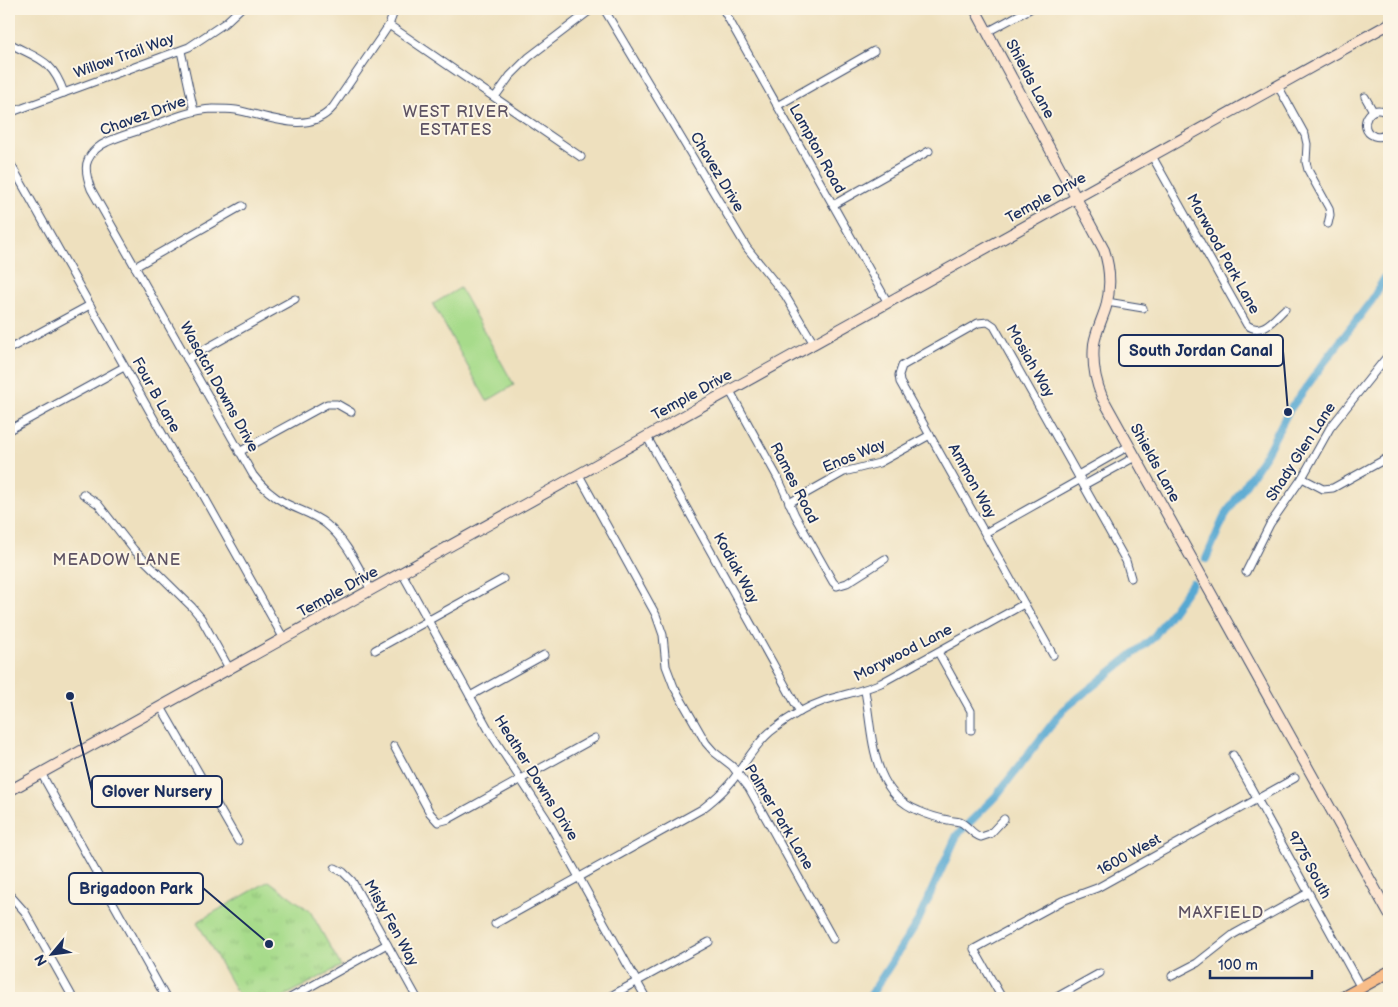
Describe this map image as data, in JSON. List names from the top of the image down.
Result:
{
  "streets": {
    "street": [
      "Willow Trail Way",
      "Shields Lane",
      "Chavez Drive",
      "Lampton Road",
      "Temple Drive",
      "Marwood Park Lane",
      "Mosiah Way",
      "Wasatch Downs Drive",
      "Four B Lane",
      "Shady Glen Lane",
      "Enos Way",
      "Ammon Way",
      "Rames Road",
      "Kodiak Way",
      "Morywood Lane",
      "Heather Downs Drive",
      "Palmer Park Lane",
      "1600 West",
      "9775 South",
      "Misty Fen Way"
    ]
  },
  "crossings": [
    ["Shields Lane", "Temple Drive"],
    ["Chavez Drive", "Temple Drive"],
    ["Chavez Drive", "Wasatch Downs Drive"],
    ["Lampton Road", "Temple Drive"],
    ["Temple Drive", "Marwood Park Lane"],
    ["Temple Drive", "Wasatch Downs Drive"],
    ["Temple Drive", "Four B Lane"],
    ["Temple Drive", "Rames Road"],
    ["Temple Drive", "Kodiak Way"],
    ["Temple Drive", "Heather Downs Drive"],
    ["Temple Drive", "Palmer Park Lane"],
    ["Mosiah Way", "Ammon Way"],
    ["Enos Way", "Ammon Way"],
    ["Enos Way", "Rames Road"],
    ["Ammon Way", "Morywood Lane"],
    ["Kodiak Way", "Morywood Lane"],
    ["Morywood Lane", "Heather Downs Drive"],
    ["Morywood Lane", "Palmer Park Lane"],
    ["1600 West", "9775 South"]
  ],
  "districts": ["WEST RIVER ESTATES", "MEADOW LANE", "MAXFIELD"],
  "places": ["South Jordan Canal", "Glover Nursery", "Brigadoon Park"],
  "scale_bar": "100 m",
  "north": "bottom left"
}
